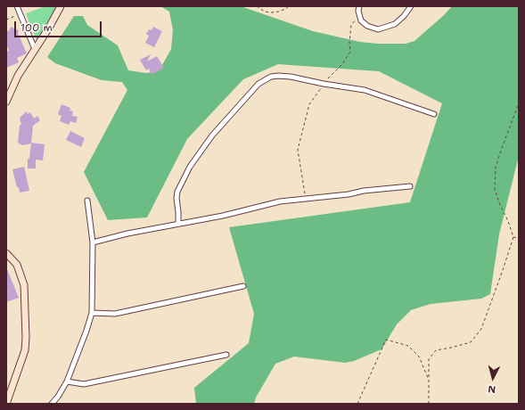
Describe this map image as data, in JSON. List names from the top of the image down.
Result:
{
  "scale_bar": "100 m",
  "north": "bottom"
}
